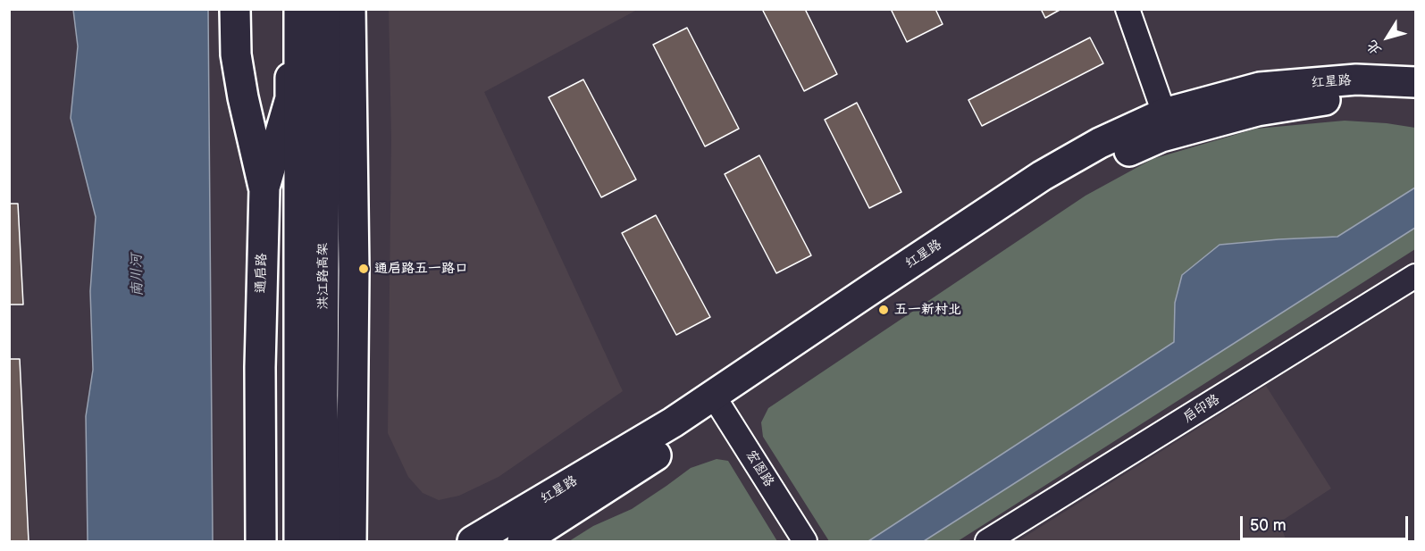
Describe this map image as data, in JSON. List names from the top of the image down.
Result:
{
  "streets": {
    "main road": ["红星路", "通启路", "洪江路高架"],
    "street": ["启印路", "宏图路"]
  },
  "crossings": [
    ["红星路", "宏图路"],
    ["通启路", "洪江路高架"]
  ],
  "water": ["南川河"],
  "places": ["通启路五一路口", "五一新村北"],
  "scale_bar": "50 m",
  "north": "bottom left"
}
